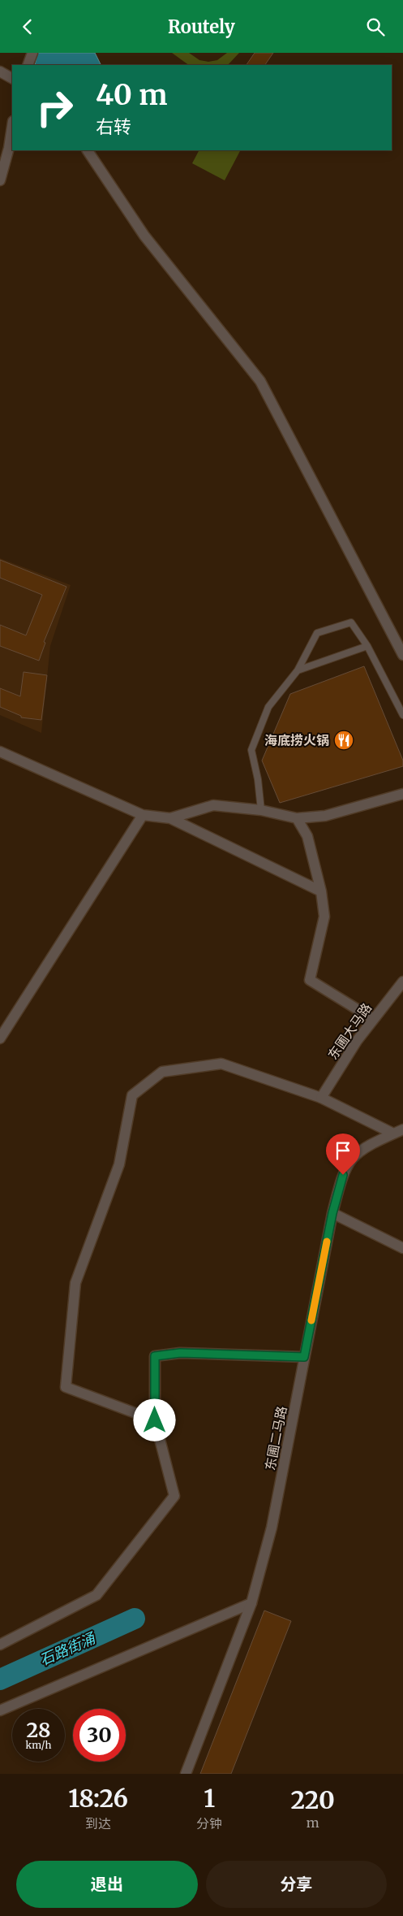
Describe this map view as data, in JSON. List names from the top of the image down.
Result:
{
  "streets": {
    "street": ["东圃大马路", "东圃二马路"]
  },
  "water": ["石路街涌"],
  "places": {
    "restaurant": ["海底捞火锅"]
  },
  "page": {
    "header": "Routely",
    "turn": ["40 m", "右转"],
    "speed": "28 km/h",
    "limit": "30",
    "eta": [
      "18:26",
      "到达",
      "1",
      "分钟",
      "220",
      "m"
    ],
    "buttons": ["退出", "分享"]
  }
}
